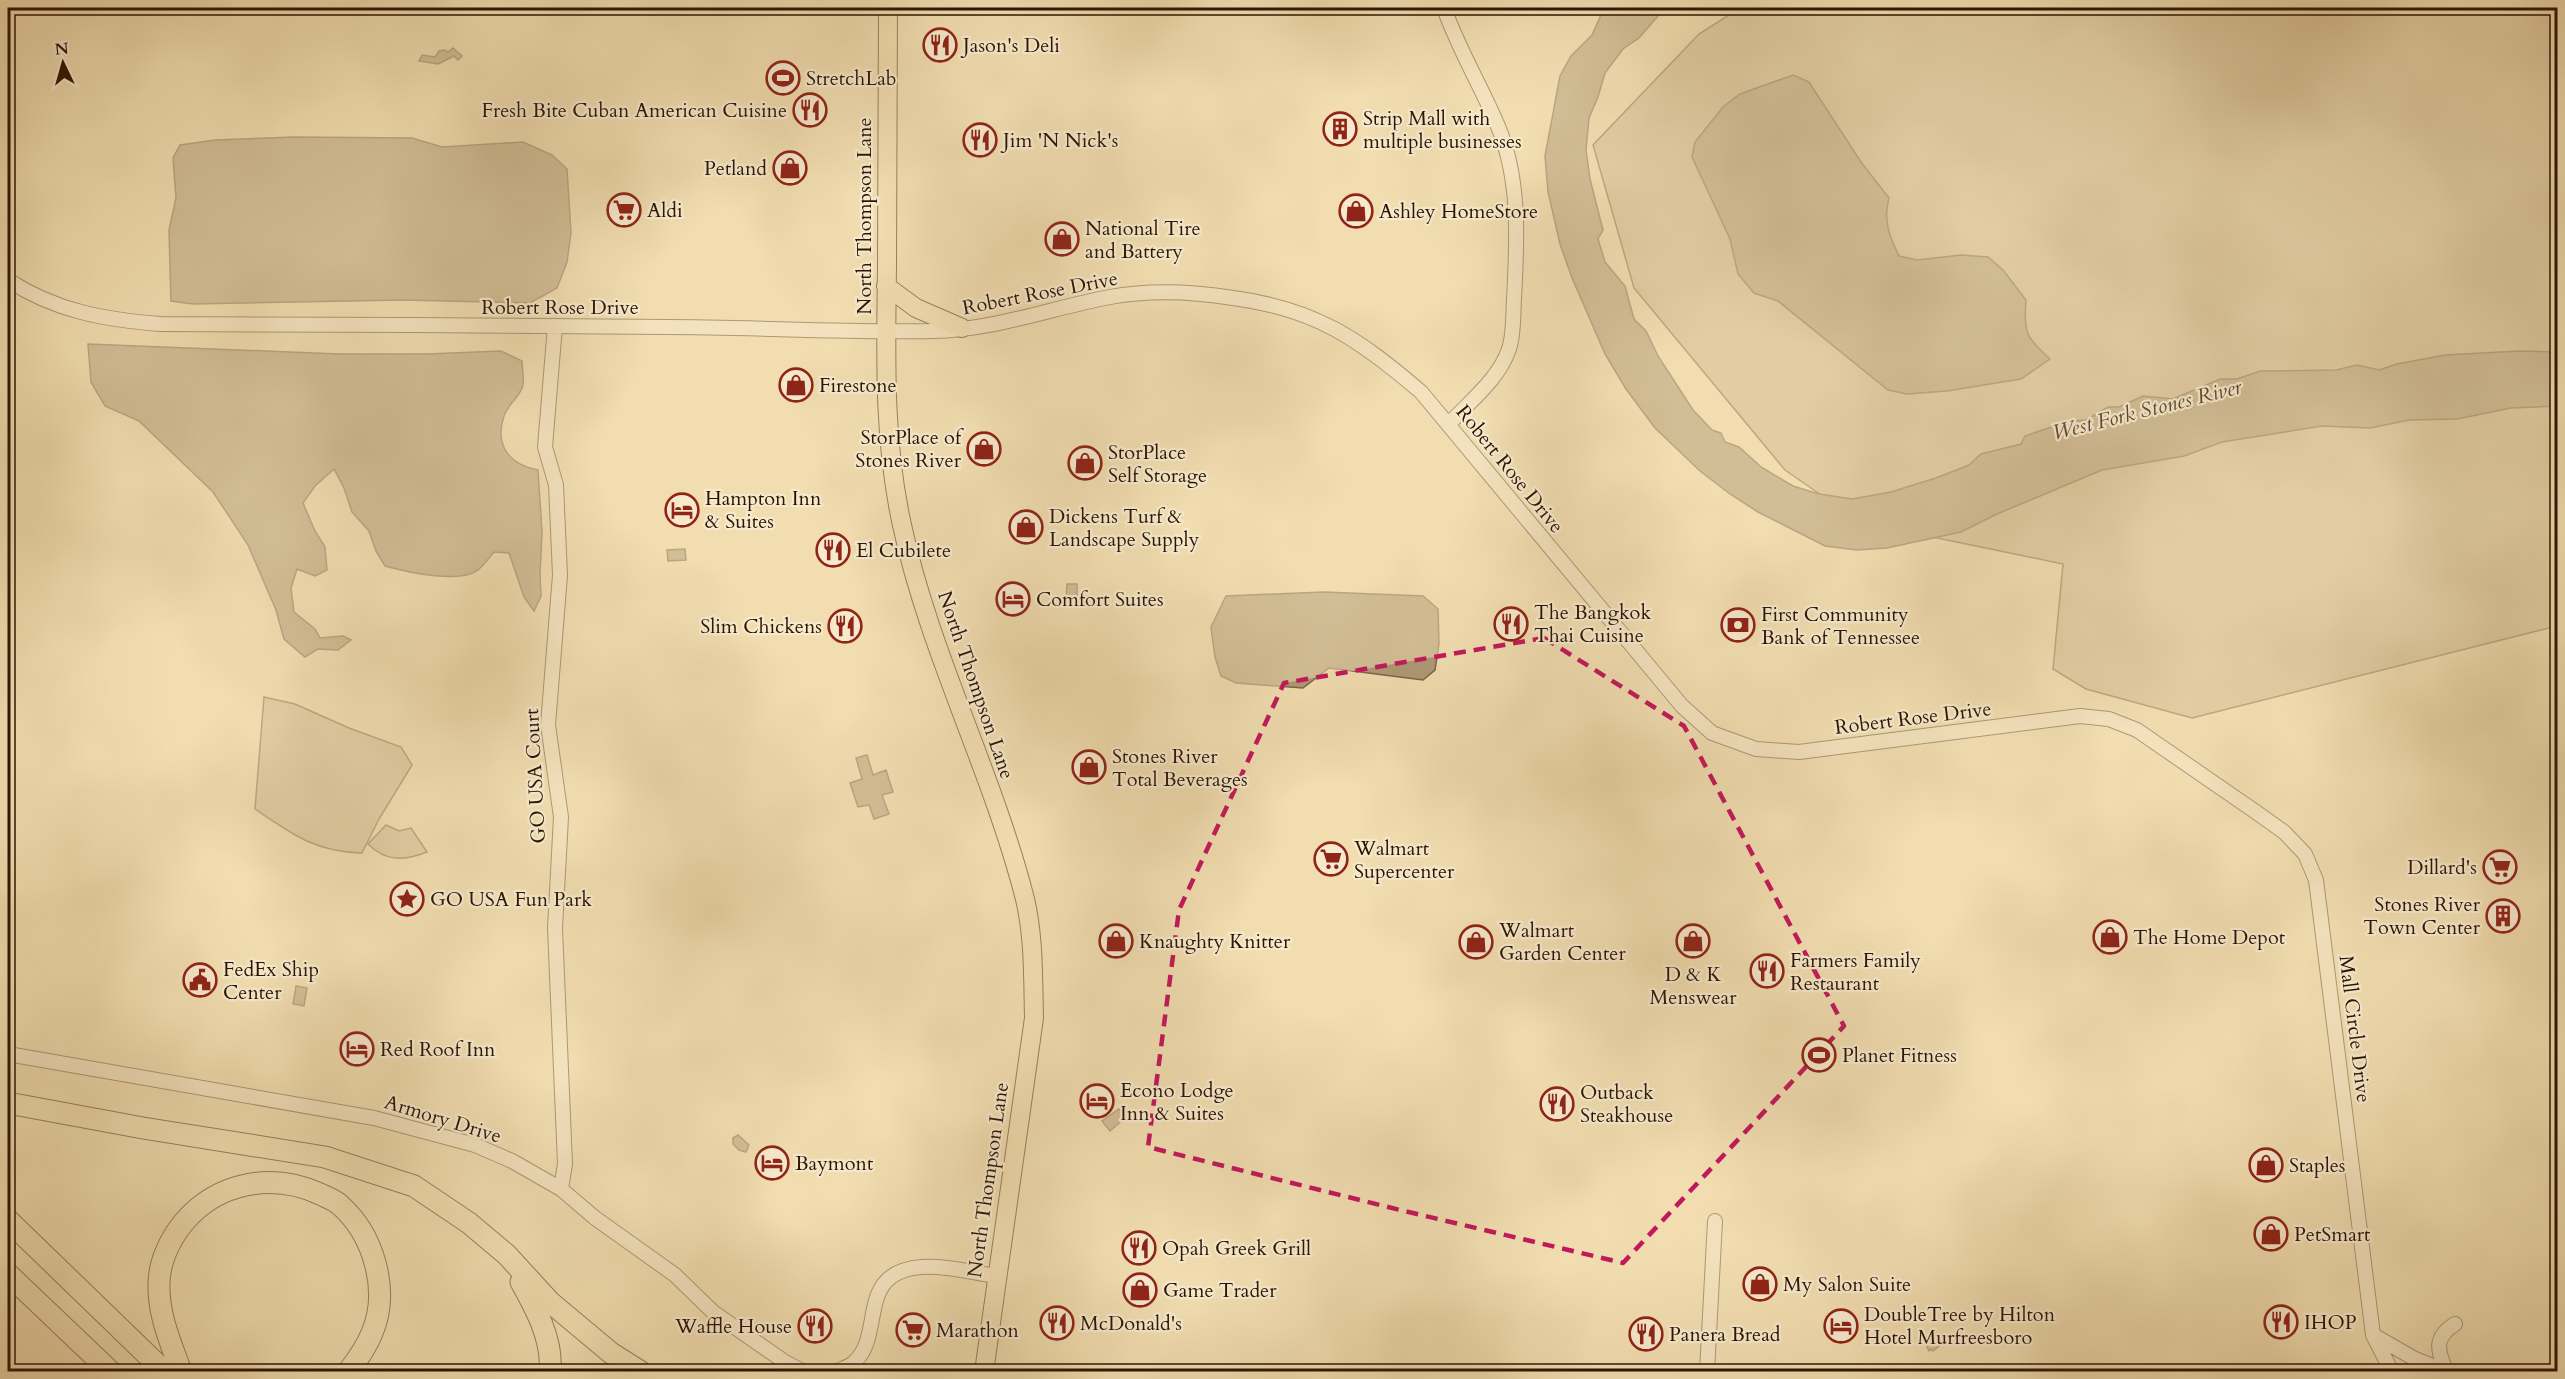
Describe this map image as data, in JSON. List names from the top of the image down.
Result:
{
  "streets": {
    "main road": ["North Thompson Lane"],
    "street": [
      "Robert Rose Drive",
      "GO USA Court",
      "Mall Circle Drive",
      "Armory Drive"
    ]
  },
  "crossings": [
    ["North Thompson Lane", "Robert Rose Drive"],
    ["Robert Rose Drive", "GO USA Court"],
    ["Robert Rose Drive", "Mall Circle Drive"],
    ["GO USA Court", "Armory Drive"]
  ],
  "water": ["West Fork Stones River"],
  "places": {
    "restaurant": [
      "Jason's Deli",
      "Fresh Bite Cuban American Cuisine",
      "Jim 'N Nick's",
      "El Cubilete",
      "The Bangkok Thai Cuisine",
      "Slim Chickens",
      "Farmers Family Restaurant",
      "Outback Steakhouse",
      "Opah Greek Grill",
      "IHOP",
      "McDonald's",
      "Waffle House",
      "Panera Bread"
    ],
    "sports": ["StretchLab", "Planet Fitness"],
    "building": ["Strip Mall with multiple businesses", "Stones River Town Center"],
    "shop": [
      "Petland",
      "Ashley HomeStore",
      "National Tire and Battery",
      "Firestone",
      "StorPlace of Stones River",
      "StorPlace Self Storage",
      "Dickens Turf & Landscape Supply",
      "Stones River Total Beverages",
      "The Home Depot",
      "Knaughty Knitter",
      "D & K Menswear",
      "Walmart Garden Center",
      "Staples",
      "PetSmart",
      "My Salon Suite",
      "Game Trader"
    ],
    "supermarket": [
      "Aldi",
      "Walmart Supercenter",
      "Dillard's",
      "Marathon"
    ],
    "hotel": [
      "Hampton Inn & Suites",
      "Comfort Suites",
      "Red Roof Inn",
      "Econo Lodge Inn & Suites",
      "Baymont",
      "DoubleTree by Hilton Hotel Murfreesboro"
    ],
    "bank": ["First Community Bank of Tennessee"],
    "place": ["GO USA Fun Park"],
    "public building": ["FedEx Ship Center"]
  },
  "north": "top"
}
